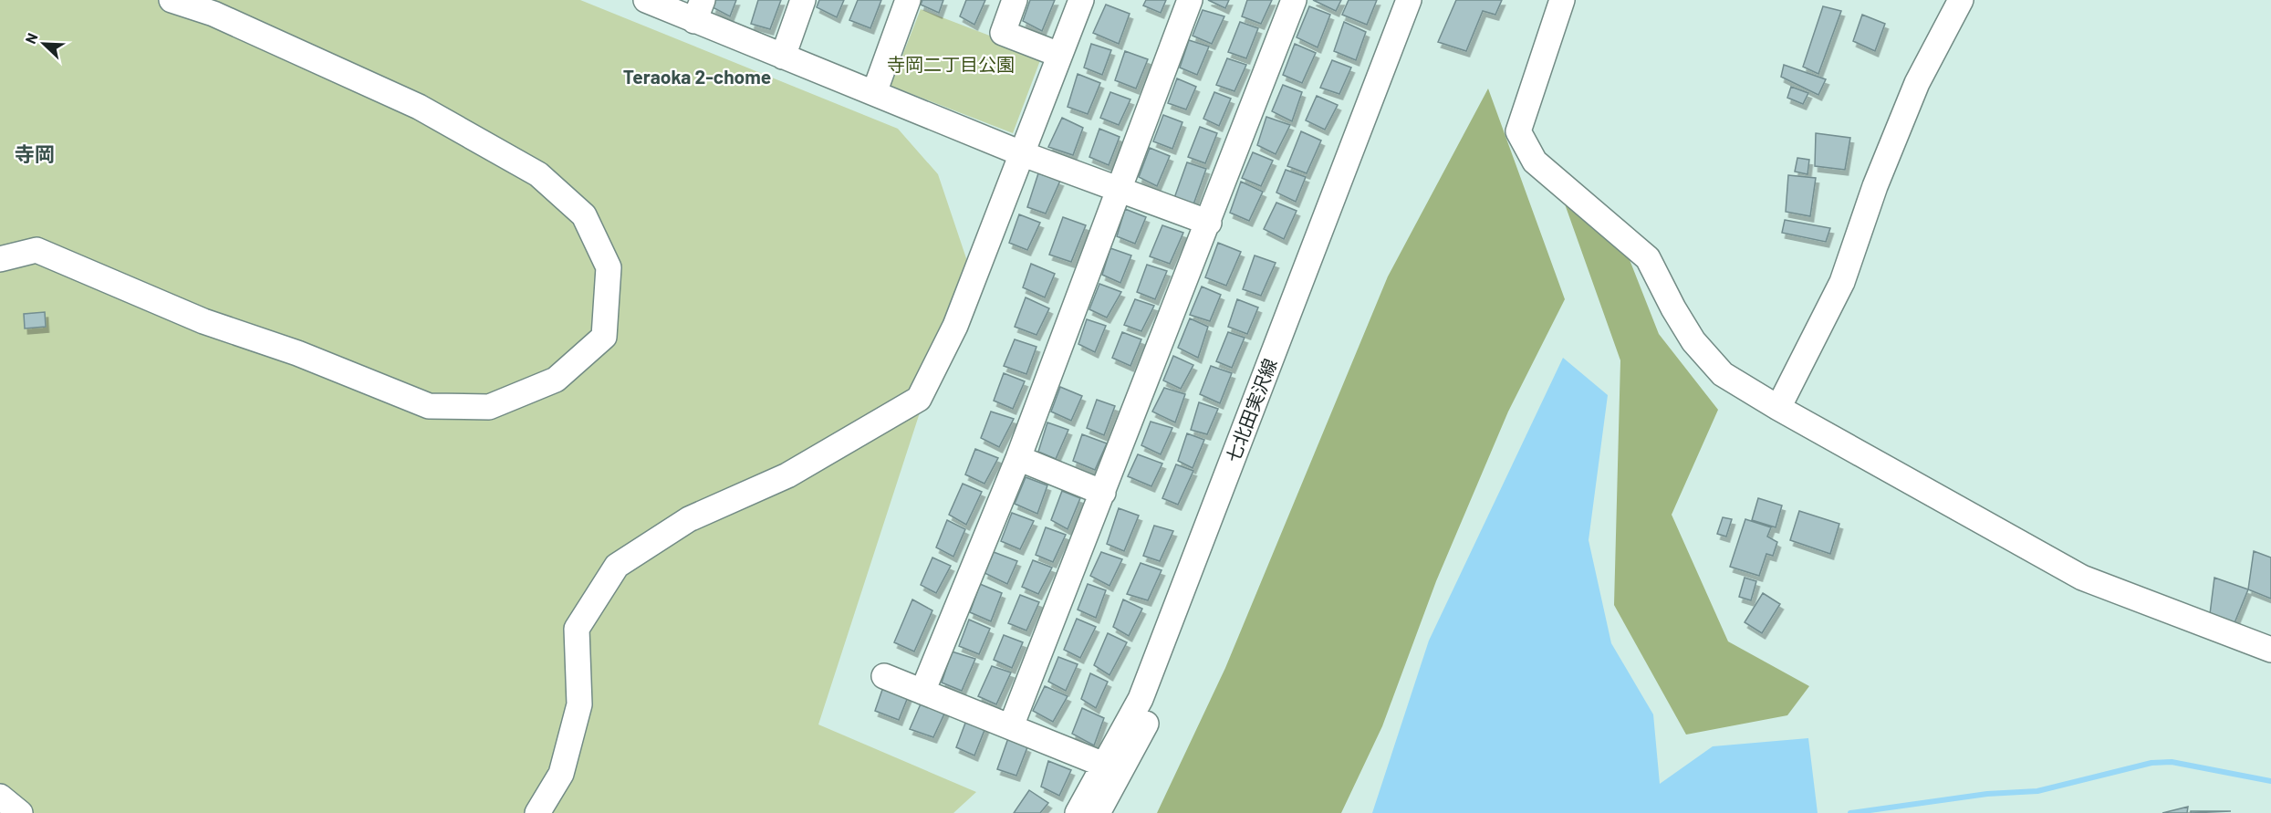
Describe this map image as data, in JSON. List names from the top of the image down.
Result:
{
  "streets": {
    "street": ["七北田実沢線"]
  },
  "districts": ["Teraoka 2-chome", "寺岡"],
  "parks": ["寺岡二丁目公園"],
  "north": "top left"
}
